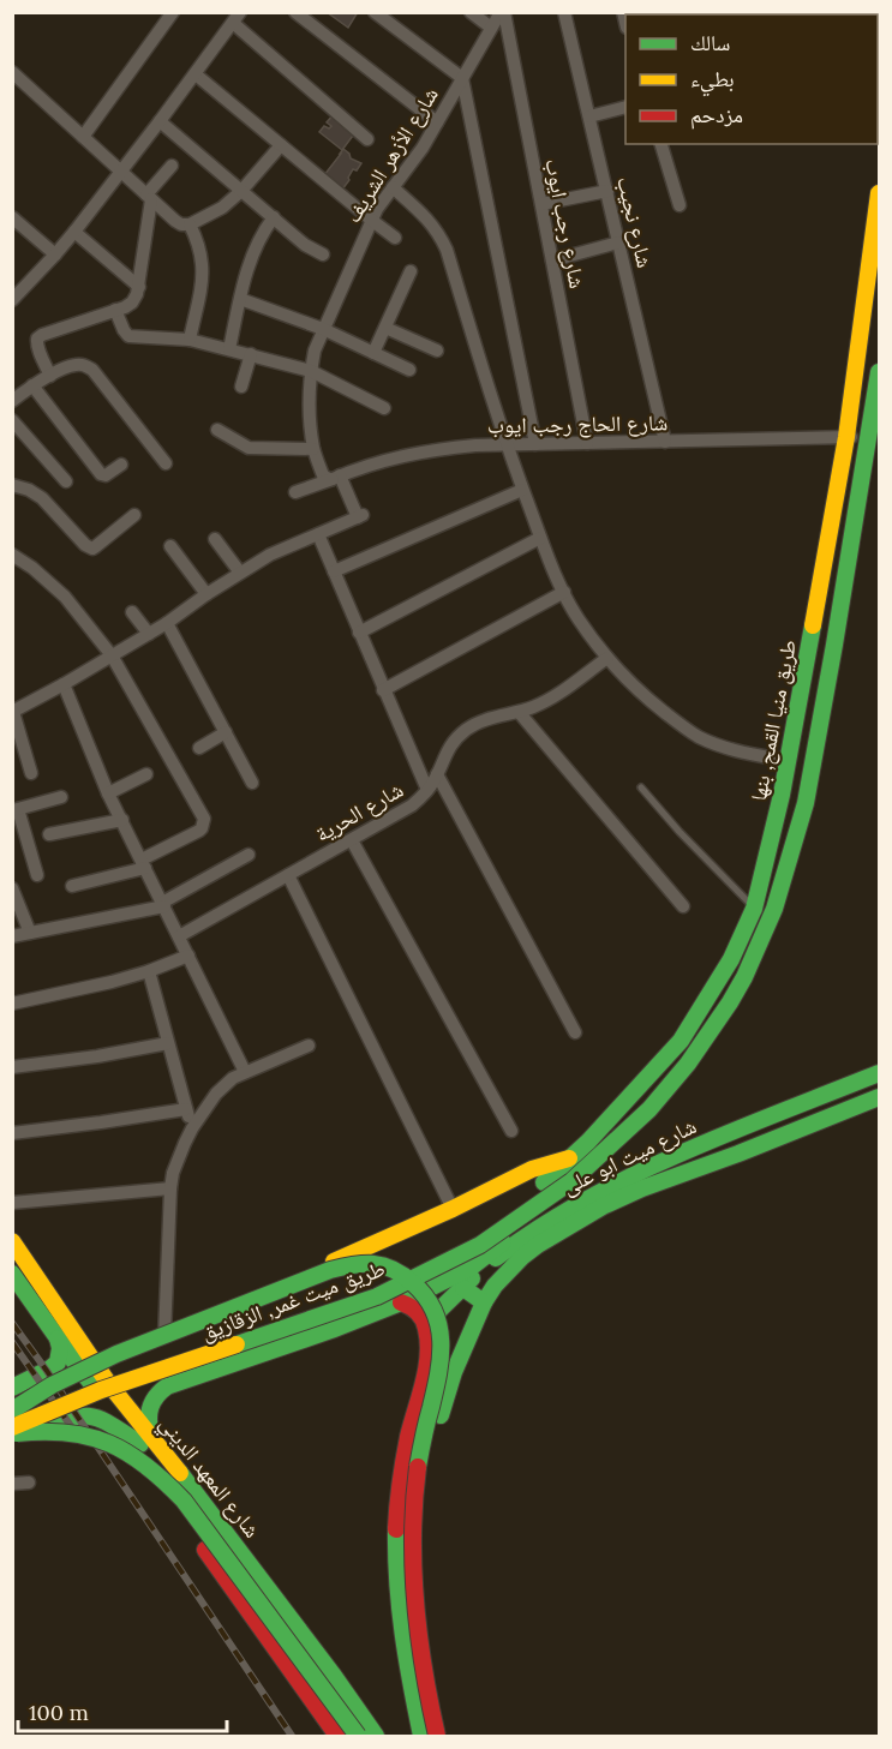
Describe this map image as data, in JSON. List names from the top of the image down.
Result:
{
  "streets": {
    "main road": [
      "طريق منيا القمح, بنها",
      "شارع ميت ابو على",
      "طريق ميت غمر, الزقازيق",
      "شارع المعهد الديني"
    ],
    "street": [
      "شارع الأزهر الشريف",
      "شارع نجيب",
      "شارع رجب ايوب",
      "شارع الحاج رجب ايوب",
      "شارع الحرية"
    ]
  },
  "crossings": [
    ["شارع الأزهر الشريف", "شارع رجب ايوب"],
    ["شارع نجيب", "شارع الحاج رجب ايوب"],
    ["شارع رجب ايوب", "شارع الحاج رجب ايوب"],
    ["شارع الحاج رجب ايوب", "طريق منيا القمح, بنها"],
    ["طريق منيا القمح, بنها", "طريق ميت غمر, الزقازيق"]
  ],
  "legend": ["سالك", "بطيء", "مزدحم"],
  "scale_bar": "100 m"
}
